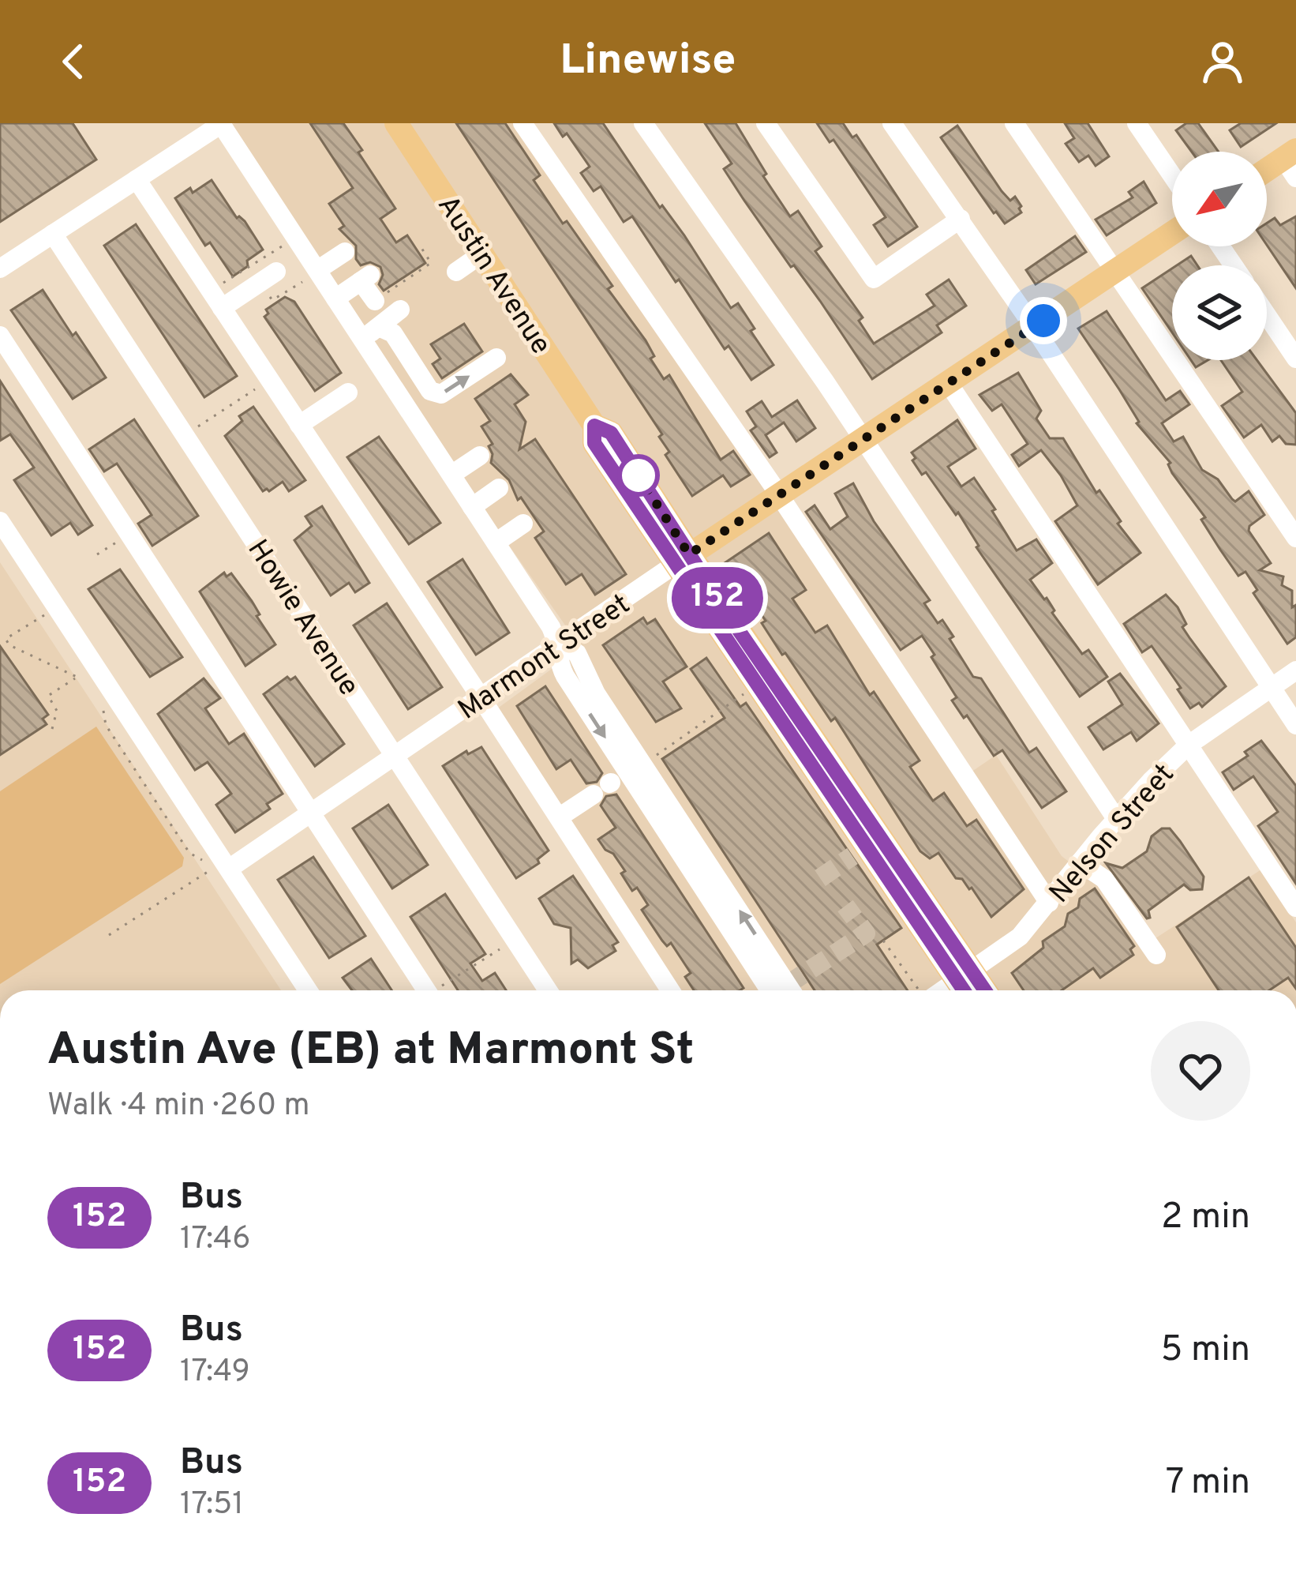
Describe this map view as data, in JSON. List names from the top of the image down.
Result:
{
  "streets": {
    "main road": ["Austin Avenue", "Marmont Street"],
    "street": ["Howie Avenue", "Nelson Street"]
  },
  "crossings": [
    ["Austin Avenue", "Marmont Street"],
    ["Austin Avenue", "Nelson Street"],
    ["Howie Avenue", "Marmont Street"]
  ],
  "lines": ["bus line 152"],
  "north": "bottom left",
  "page": {
    "header": "Linewise",
    "on_map": "152",
    "heading": ["Austin Ave (EB) at Marmont St", "Walk · 4 min · 260 m"],
    "list": [
      {
        "mark": "152",
        "name": "Bus",
        "note": "17:46",
        "value": "2 min"
      },
      {
        "mark": "152",
        "name": "Bus",
        "note": "17:49",
        "value": "5 min"
      },
      {
        "mark": "152",
        "name": "Bus",
        "note": "17:51",
        "value": "7 min"
      }
    ]
  }
}
